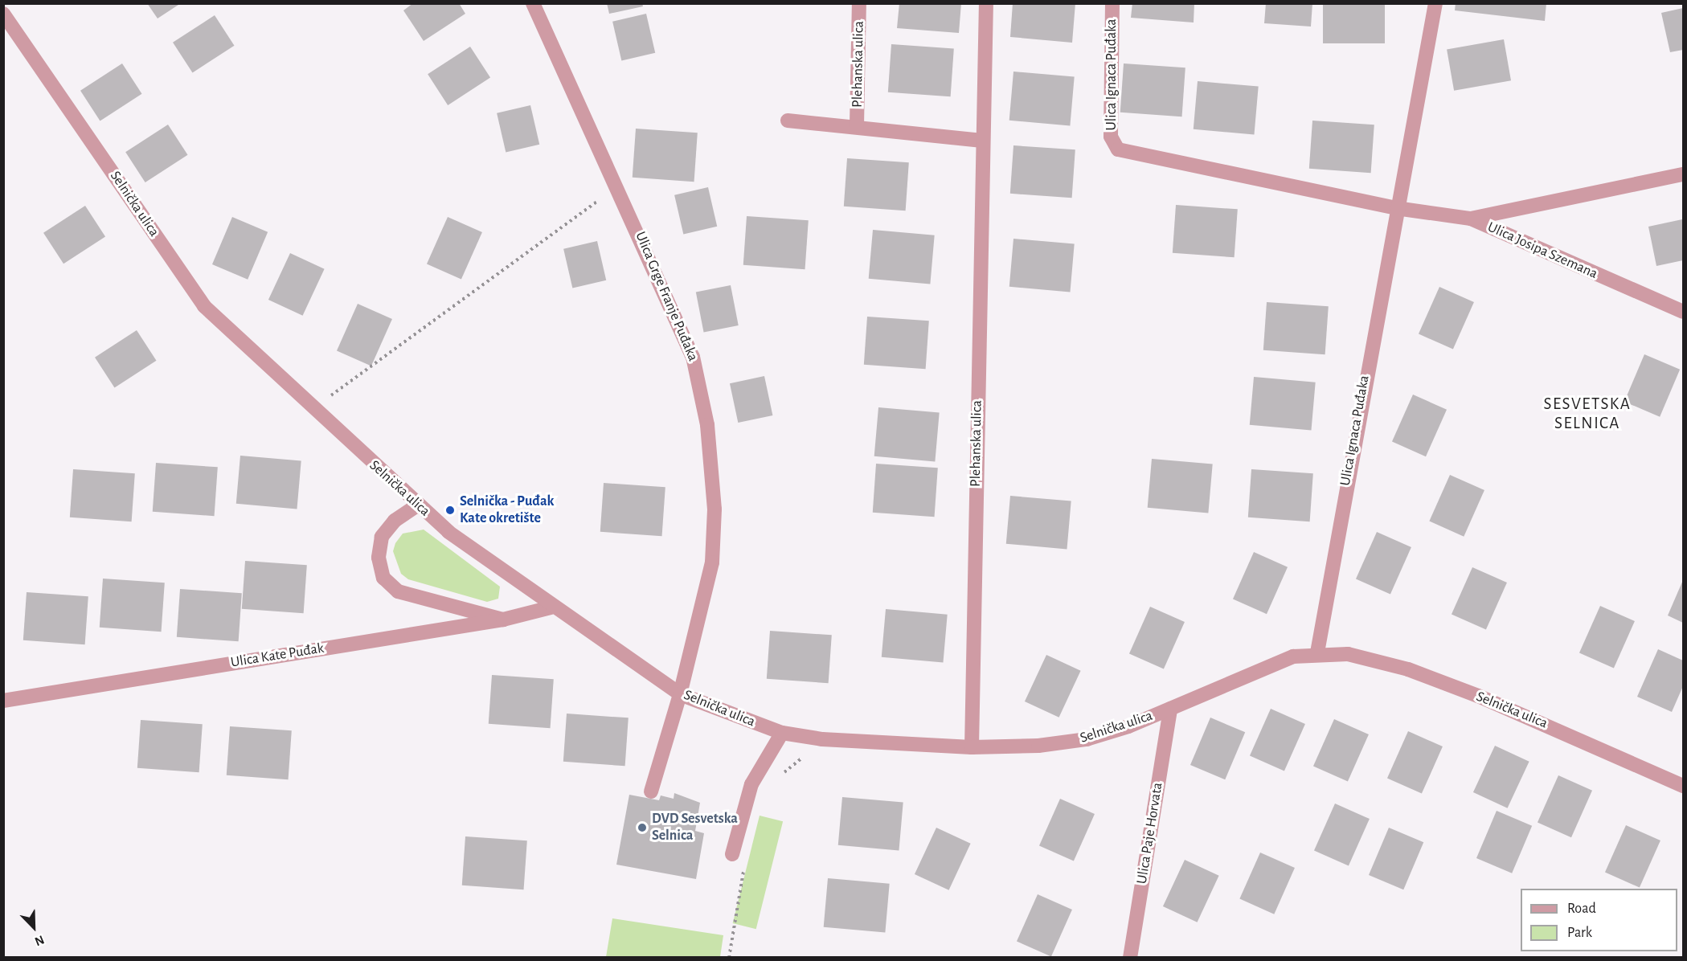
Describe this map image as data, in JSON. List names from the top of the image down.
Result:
{
  "streets": {
    "street": [
      "Plehanska ulica",
      "Ulica Ignaca Puđaka",
      "Selnička ulica",
      "Ulica Josipa Szemana",
      "Ulica Grge Franje Puđaka",
      "Ulica Kate Puđak",
      "Ulica Paje Horvata"
    ]
  },
  "crossings": [
    ["Plehanska ulica", "Selnička ulica"],
    ["Ulica Ignaca Puđaka", "Selnička ulica"],
    ["Ulica Ignaca Puđaka", "Ulica Josipa Szemana"],
    ["Selnička ulica", "Ulica Grge Franje Puđaka"],
    ["Selnička ulica", "Ulica Kate Puđak"],
    ["Selnička ulica", "Ulica Paje Horvata"]
  ],
  "districts": ["SESVETSKA SELNICA"],
  "places": ["Selnička - Puđak Kate okretište", "DVD Sesvetska Selnica"],
  "legend": ["Road", "Park"],
  "north": "bottom right"
}
